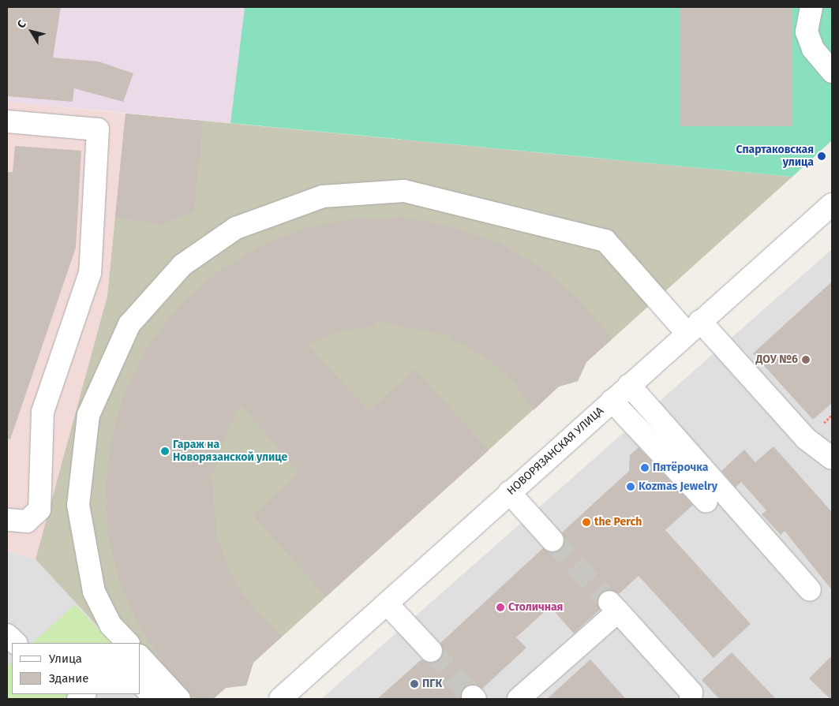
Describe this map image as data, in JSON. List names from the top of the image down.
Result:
{
  "streets": {
    "street": ["НОВОРЯЗАНСКАЯ УЛИЦА"]
  },
  "places": [
    "Спартаковская улица",
    "ДОУ №6",
    "Гараж на Новорязанской улице",
    "Пятёрочка",
    "Kozmas Jewelry",
    "the Perch",
    "Столичная",
    "ПГК"
  ],
  "legend": ["Улица", "Здание"],
  "north": "top left"
}
